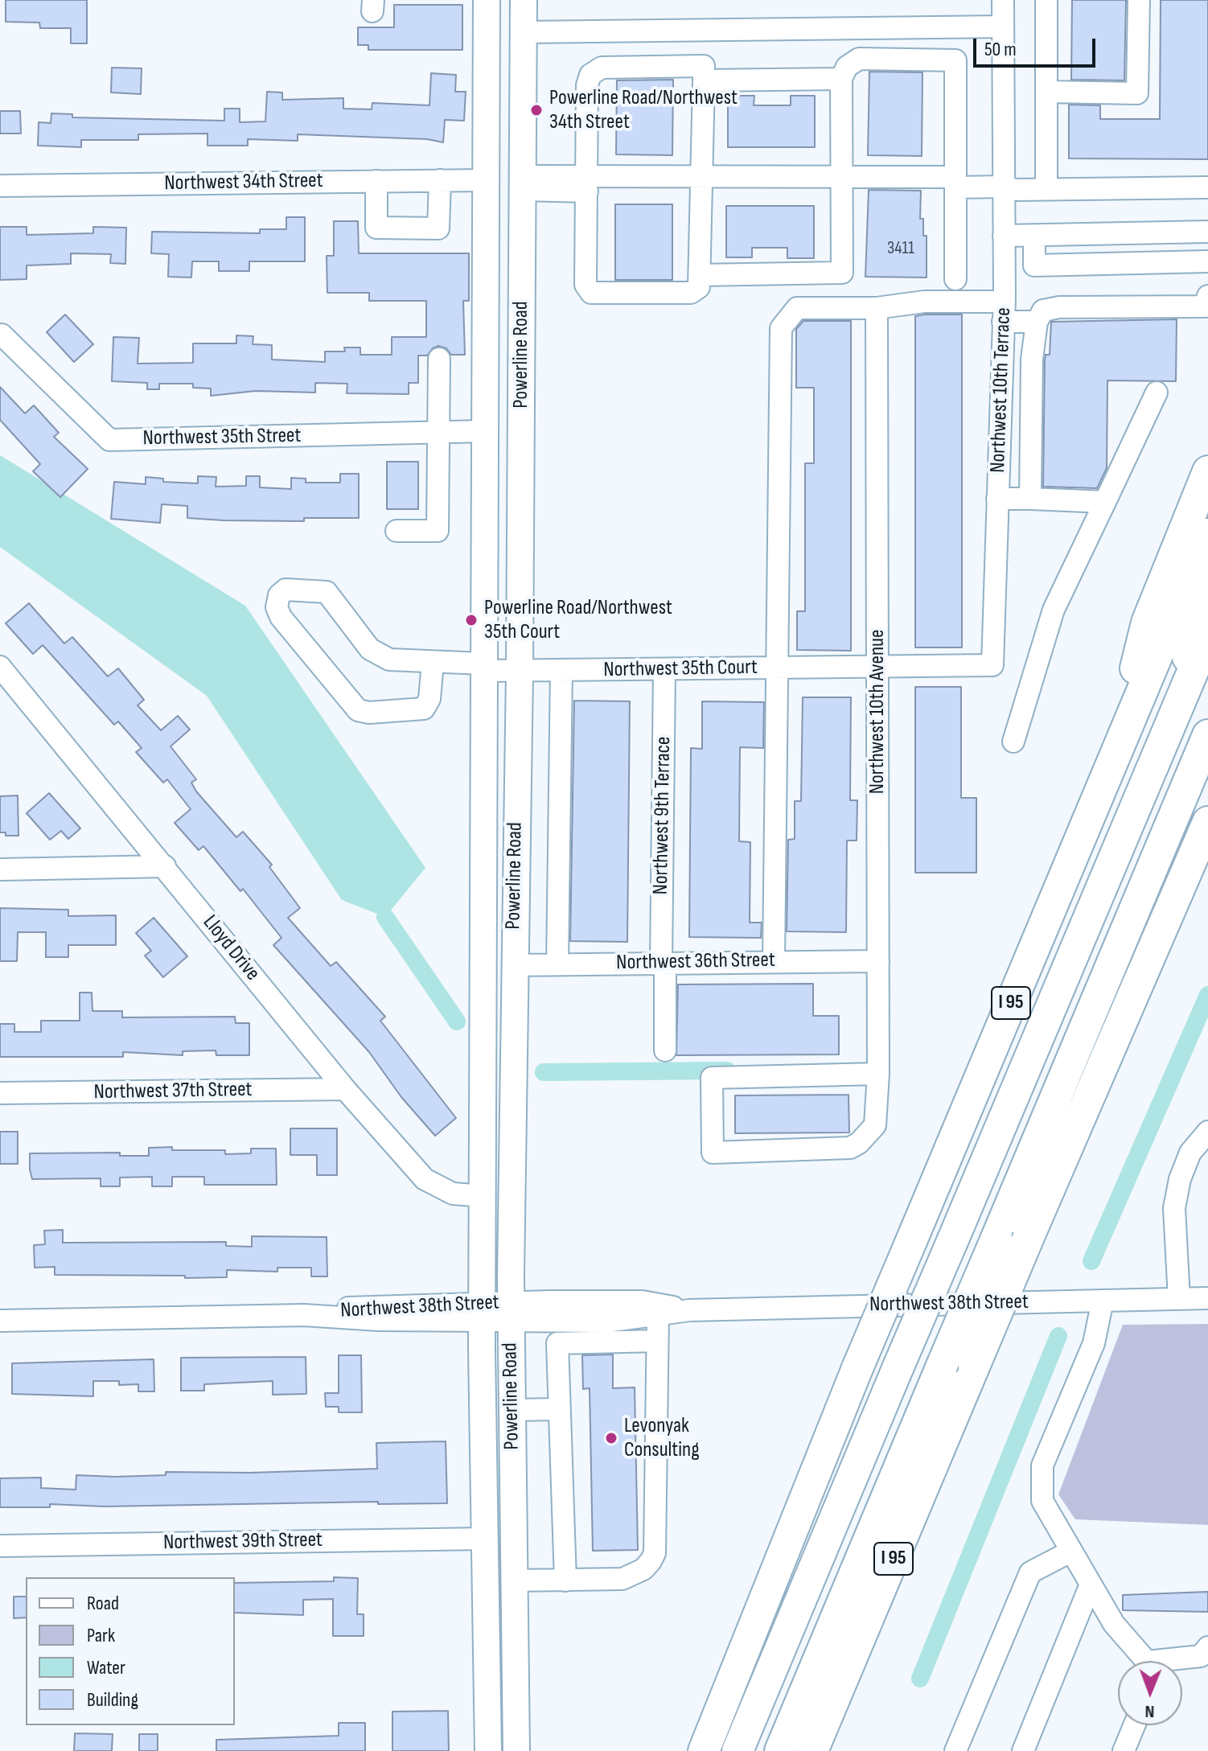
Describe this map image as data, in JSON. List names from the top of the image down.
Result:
{
  "streets": {
    "highway": ["I 95"],
    "main road": ["Powerline Road"],
    "street": [
      "Northwest 34th Street",
      "Northwest 10th Terrace",
      "Northwest 35th Street",
      "Northwest 35th Court",
      "Northwest 10th Avenue",
      "Northwest 9th Terrace",
      "Lloyd Drive",
      "Northwest 36th Street",
      "Northwest 37th Street",
      "Northwest 38th Street",
      "Northwest 39th Street"
    ]
  },
  "crossings": [
    ["Northwest 34th Street", "Powerline Road"],
    ["Powerline Road", "Northwest 35th Street"],
    ["Powerline Road", "Northwest 35th Court"],
    ["Powerline Road", "Lloyd Drive"],
    ["Powerline Road", "Northwest 36th Street"],
    ["Powerline Road", "Northwest 38th Street"],
    ["Powerline Road", "Northwest 39th Street"],
    ["Northwest 10th Terrace", "Northwest 35th Court"],
    ["Northwest 10th Terrace", "Northwest 10th Avenue"],
    ["Northwest 35th Court", "Northwest 10th Avenue"],
    ["Northwest 35th Court", "Northwest 9th Terrace"],
    ["Northwest 10th Avenue", "Northwest 36th Street"],
    ["Northwest 9th Terrace", "Northwest 36th Street"],
    ["Lloyd Drive", "Northwest 37th Street"]
  ],
  "places": ["Powerline Road/Northwest 34th Street", "Powerline Road/Northwest 35th Court", "Levonyak Consulting"],
  "house_numbers": ["3411"],
  "legend": [
    "Road",
    "Park",
    "Water",
    "Building"
  ],
  "scale_bar": "50 m",
  "north": "bottom"
}
